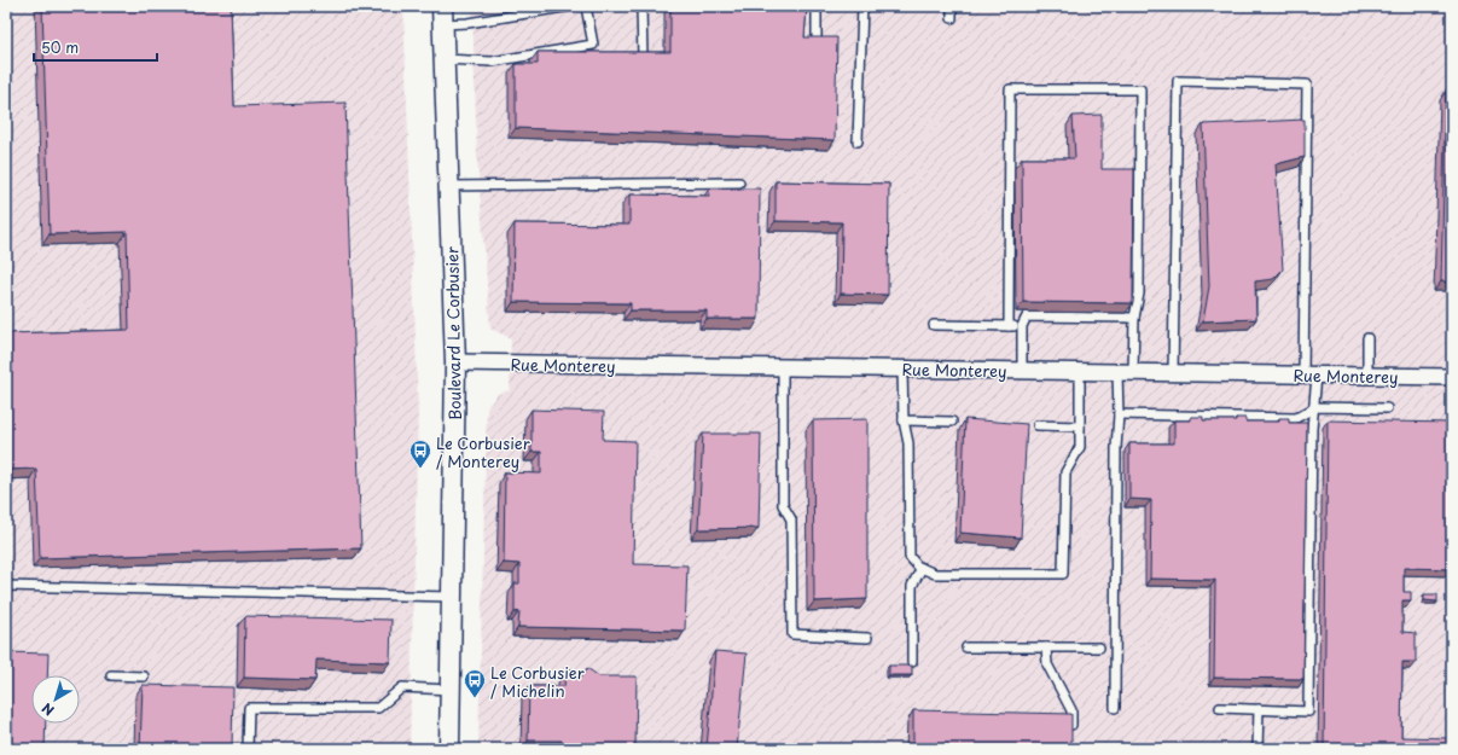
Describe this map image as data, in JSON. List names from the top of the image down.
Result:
{
  "streets": {
    "street": ["Boulevard Le Corbusier", "Rue Monterey"]
  },
  "crossings": [
    ["Boulevard Le Corbusier", "Rue Monterey"]
  ],
  "places": {
    "bus stop": ["Le Corbusier / Monterey", "Le Corbusier / Michelin"]
  },
  "scale_bar": "50 m",
  "north": "bottom left"
}
